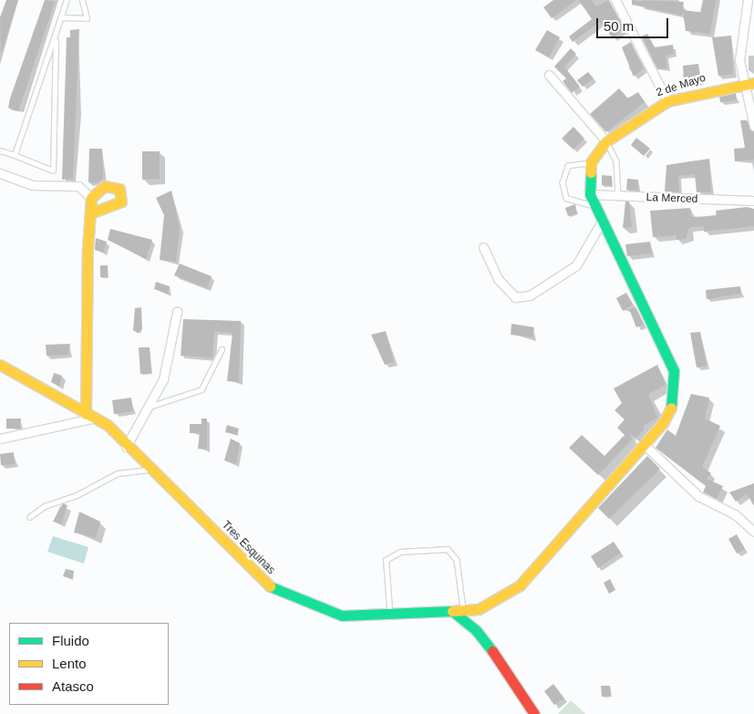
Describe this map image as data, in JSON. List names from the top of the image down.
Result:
{
  "streets": {
    "main road": ["2 de Mayo", "Tres Esquinas"],
    "street": ["La Merced"]
  },
  "crossings": [
    ["La Merced", "Tres Esquinas"]
  ],
  "legend": ["Fluido", "Lento", "Atasco"],
  "scale_bar": "50 m"
}
